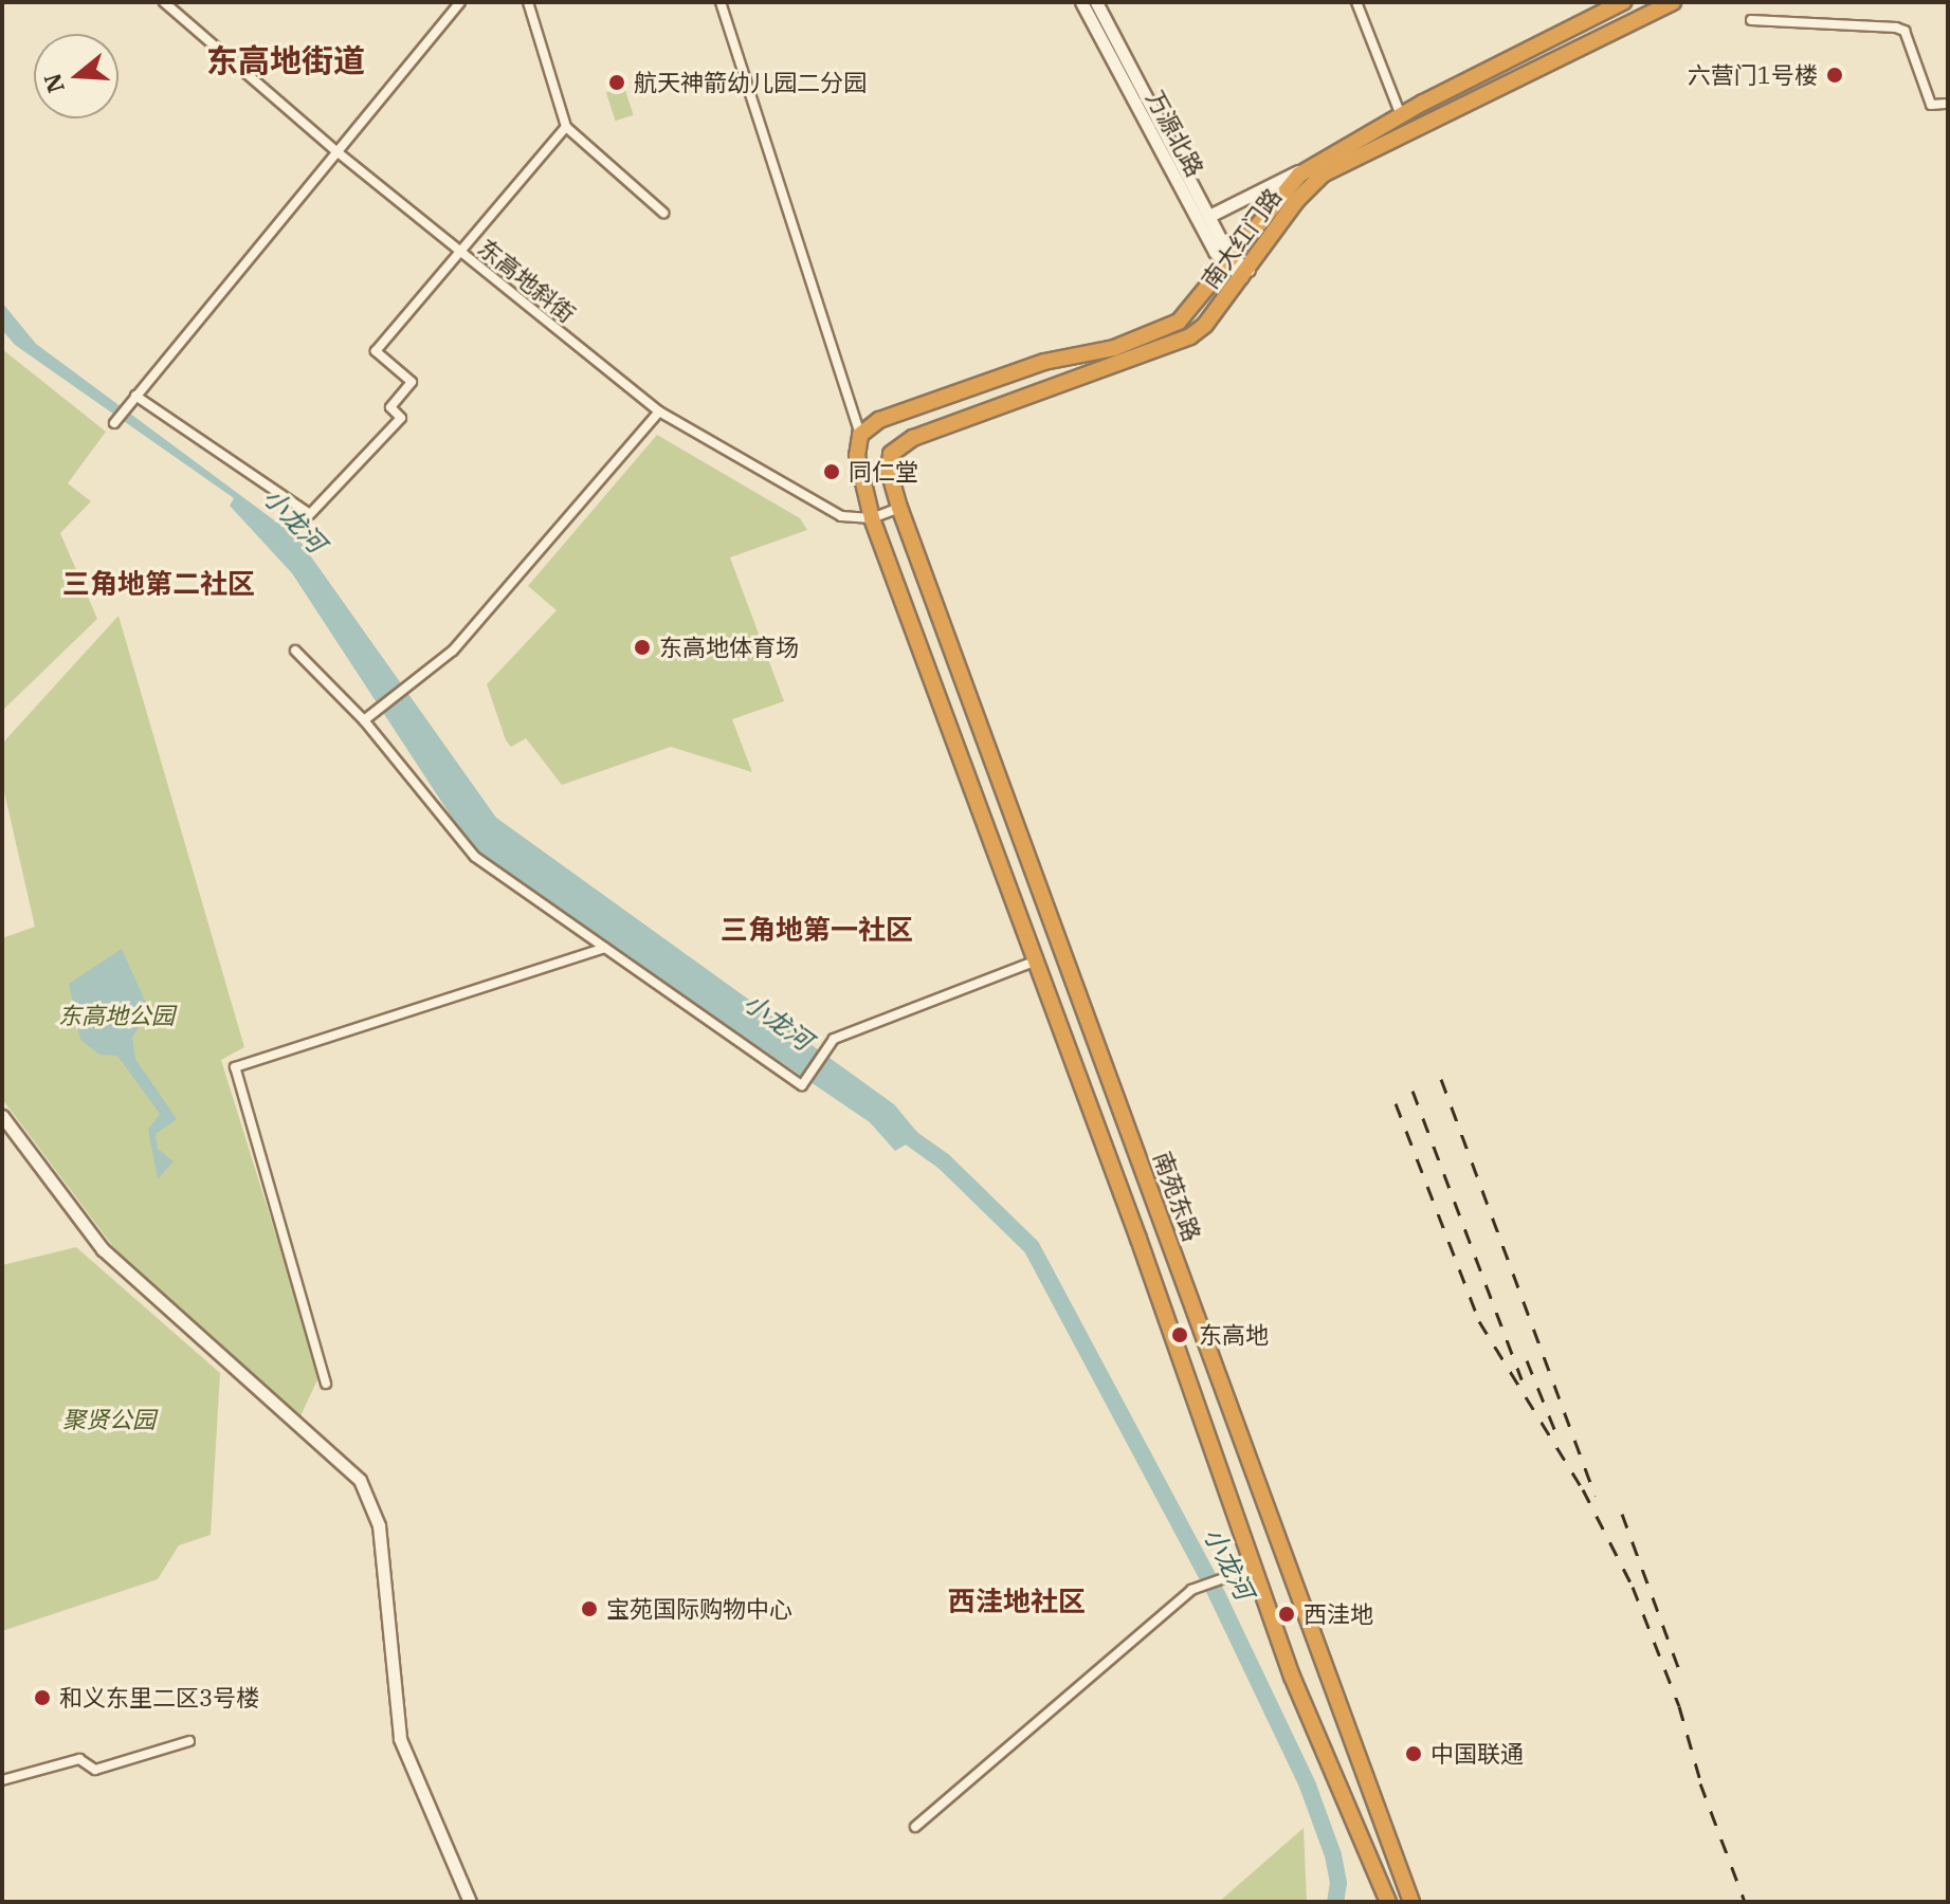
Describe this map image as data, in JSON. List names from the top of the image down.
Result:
{
  "streets": {
    "highway": ["南大红门路", "南苑东路"],
    "street": ["万源北路", "东高地斜街"]
  },
  "crossings": [
    ["万源北路", "南大红门路"],
    ["南大红门路", "南苑东路"]
  ],
  "districts": [
    "东高地街道",
    "三角地第二社区",
    "三角地第一社区",
    "西洼地社区"
  ],
  "water": ["小龙河"],
  "parks": ["东高地公园", "聚贤公园"],
  "places": [
    "六营门1号楼",
    "航天神箭幼儿园二分园",
    "同仁堂",
    "东高地体育场",
    "东高地",
    "宝苑国际购物中心",
    "西洼地",
    "和义东里二区3号楼",
    "中国联通"
  ],
  "north": "left"
}
